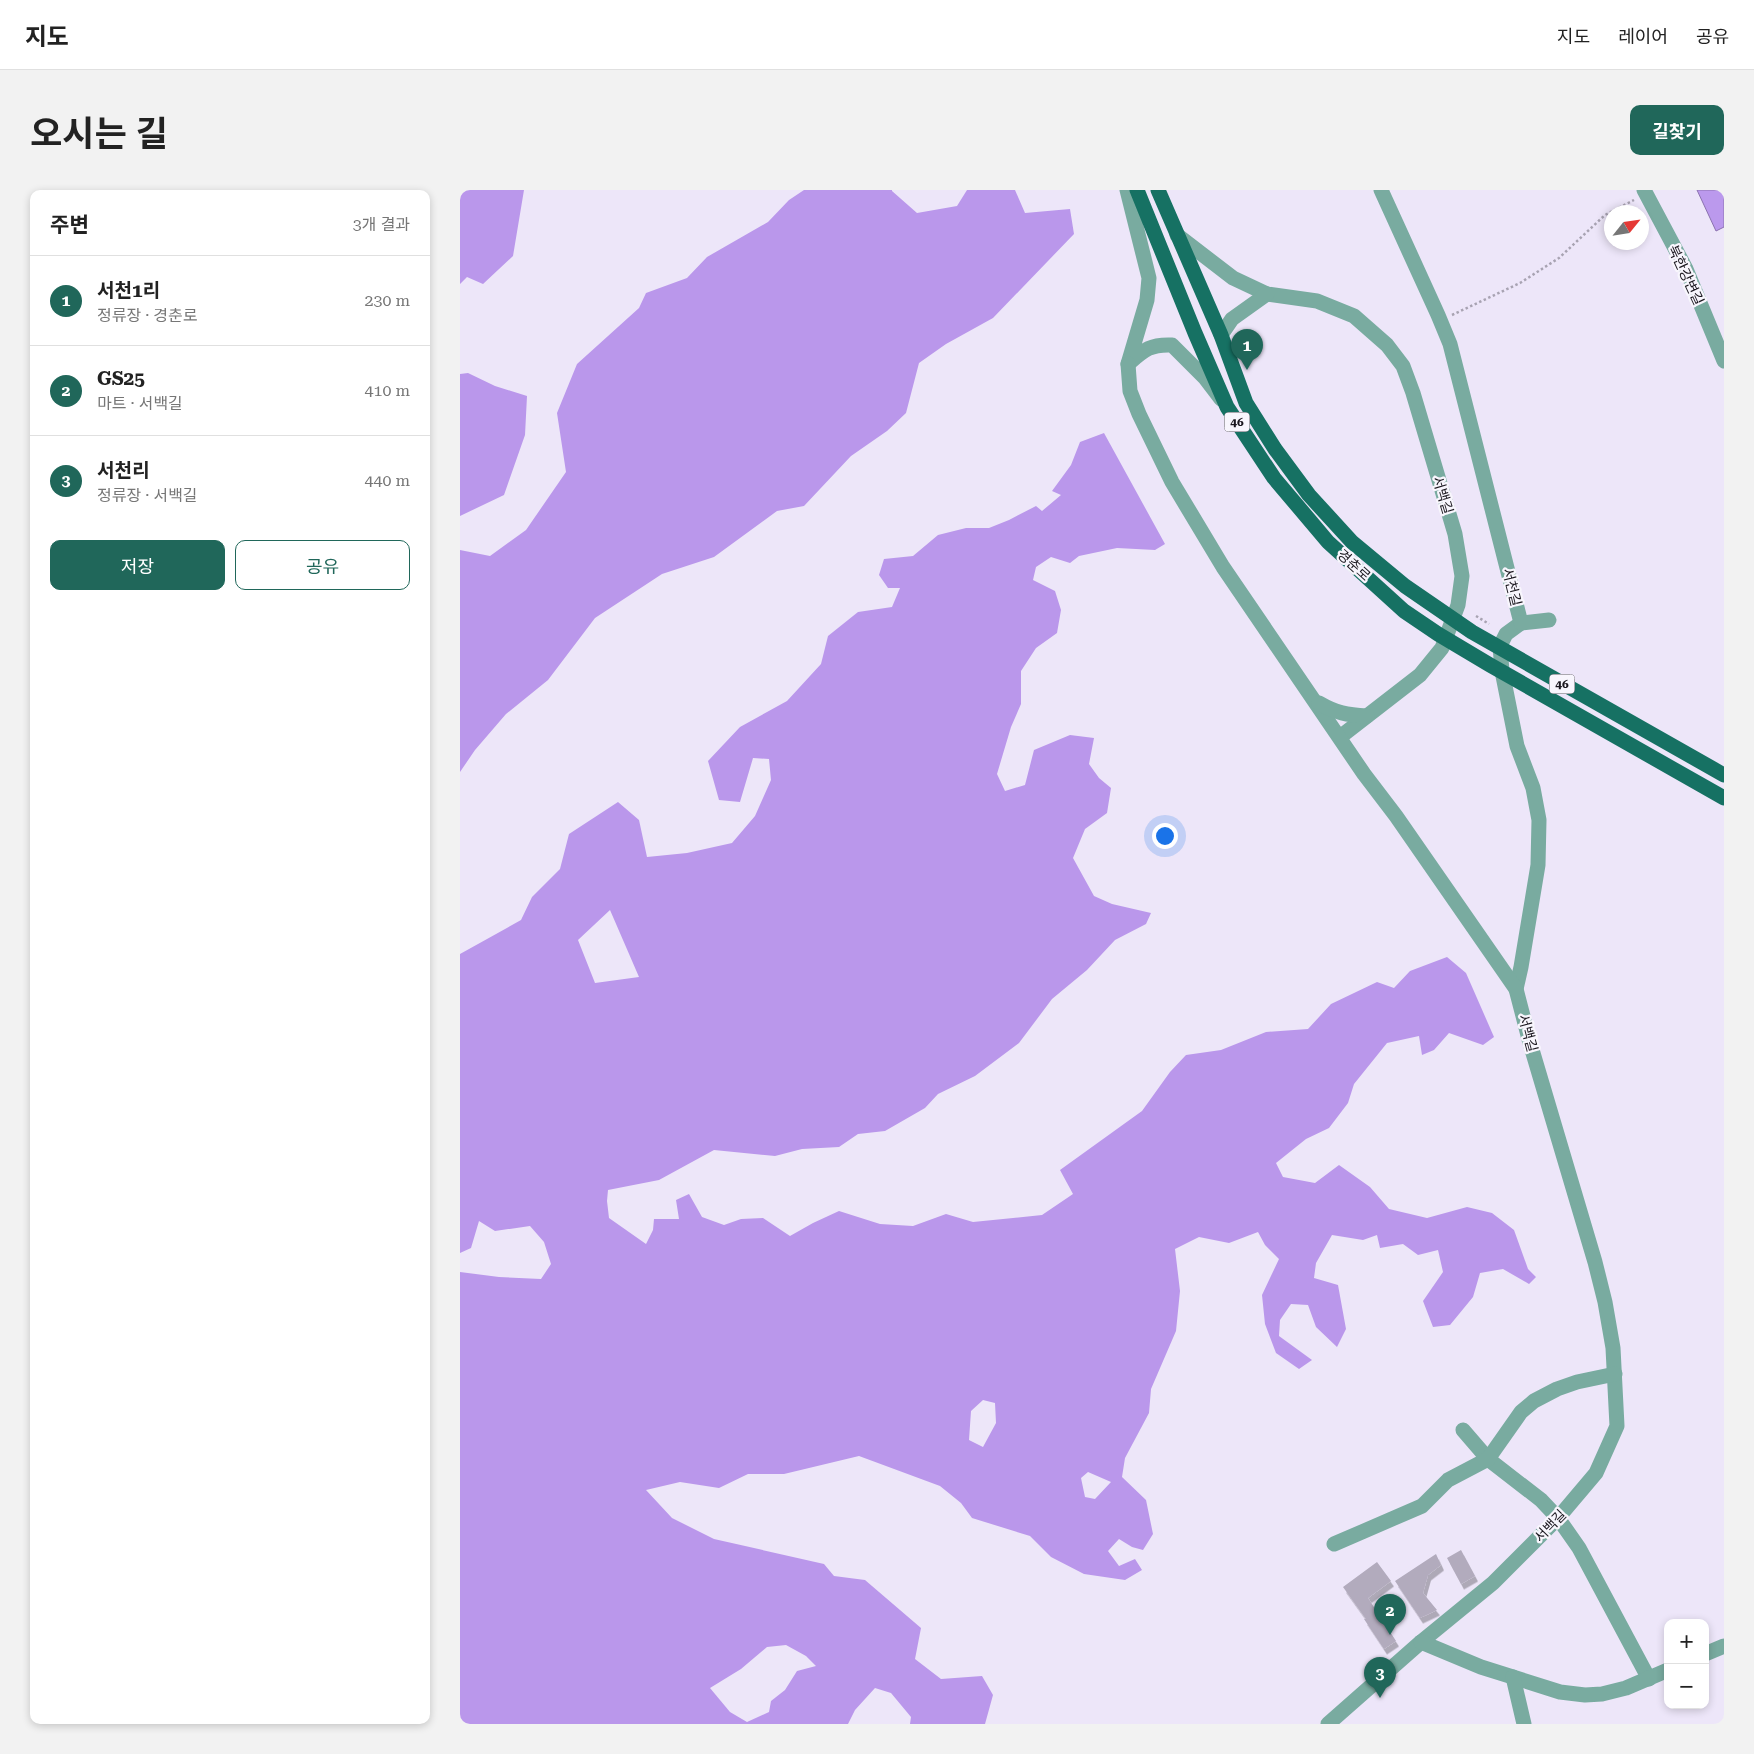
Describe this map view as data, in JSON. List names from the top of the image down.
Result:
{
  "streets": {
    "main road": ["46", "경춘로"],
    "street": ["북한강변길", "서백길", "서천길"]
  },
  "crossings": [
    ["서백길", "경춘로"]
  ],
  "north": "top right",
  "page": {
    "header": "지도",
    "nav": ["지도", "레이어", "공유"],
    "title": "오시는 길",
    "buttons": [
      "길찾기",
      ["저장", "공유"]
    ],
    "heading": ["주변", "3개 결과"],
    "list": [
      {
        "mark": "1",
        "name": "서천1리",
        "note": "정류장 · 경춘로",
        "value": "230 m"
      },
      {
        "mark": "2",
        "name": "GS25",
        "note": "마트 · 서백길",
        "value": "410 m"
      },
      {
        "mark": "3",
        "name": "서천리",
        "note": "정류장 · 서백길",
        "value": "440 m"
      }
    ],
    "pins": ["1", "2", "3"],
    "map_buttons": ["+", "−"]
  }
}
